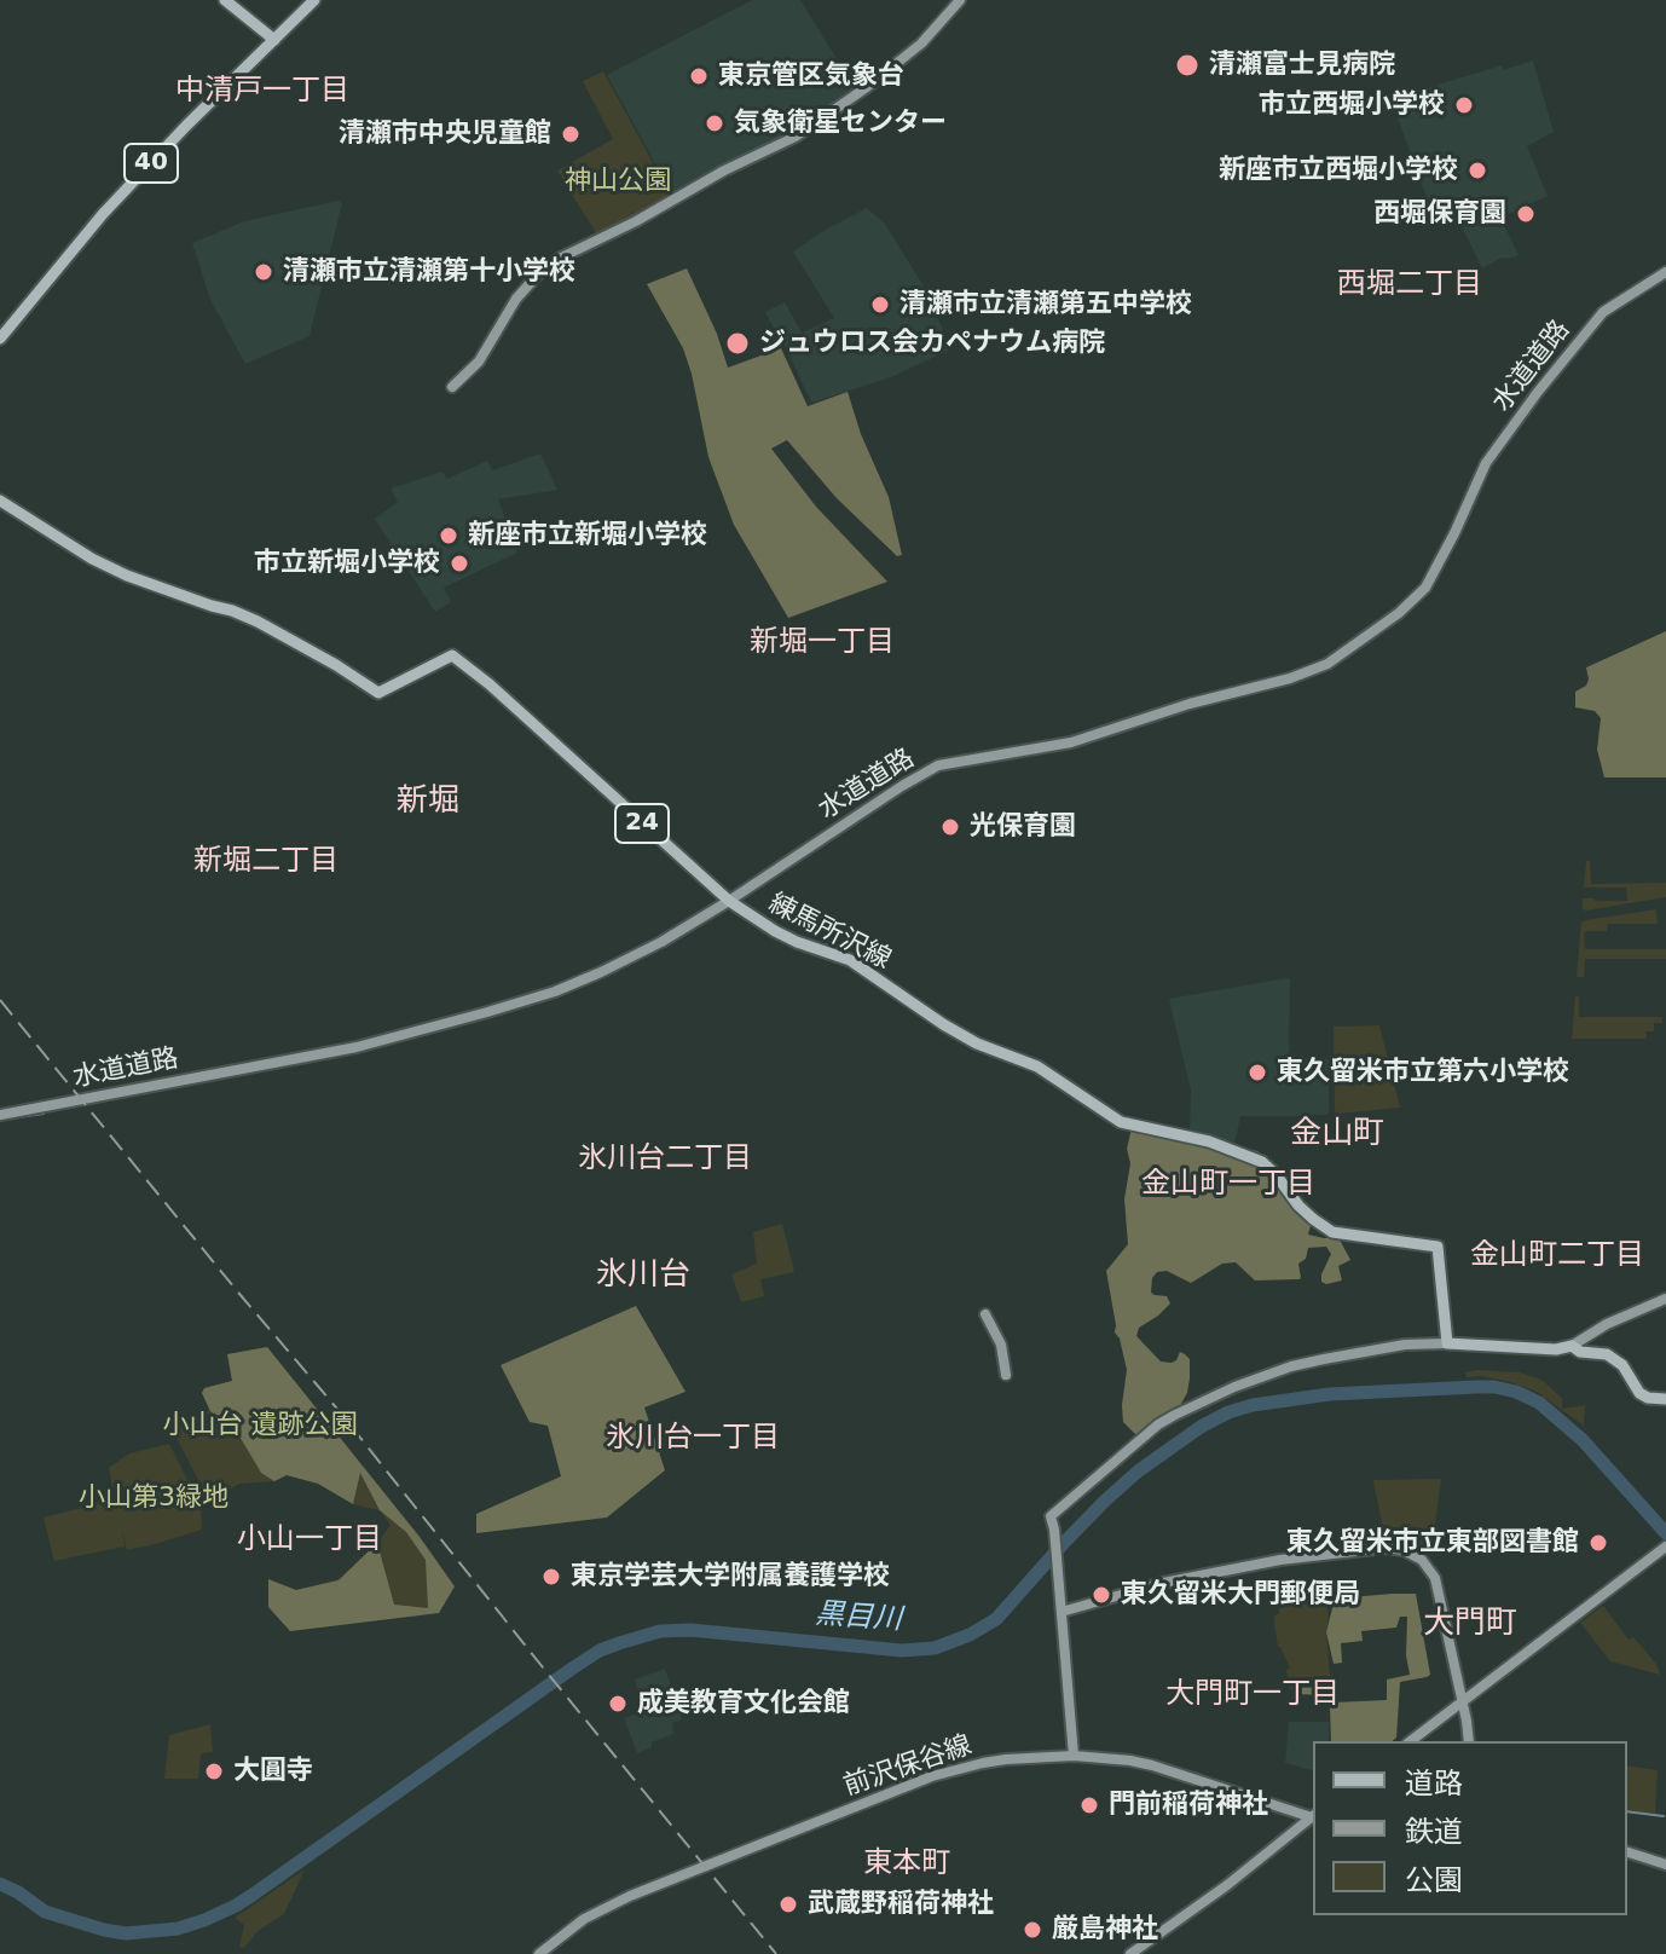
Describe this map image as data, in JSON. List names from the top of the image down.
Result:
{
  "streets": {
    "main road": ["40", "24", "練馬所沢線"],
    "street": ["水道道路", "前沢保谷線"]
  },
  "crossings": [
    ["水道道路", "練馬所沢線"]
  ],
  "districts": [
    "中清戸一丁目",
    "西堀二丁目",
    "新堀一丁目",
    "新堀",
    "新堀二丁目",
    "金山町",
    "氷川台二丁目",
    "金山町一丁目",
    "金山町二丁目",
    "氷川台",
    "氷川台一丁目",
    "小山一丁目",
    "大門町",
    "大門町一丁目",
    "東本町"
  ],
  "water": ["黒目川"],
  "parks": ["神山公園", "小山台 遺跡公園", "小山第3緑地"],
  "places": [
    "清瀬富士見病院",
    "東京管区気象台",
    "市立西堀小学校",
    "気象衛星センター",
    "清瀬市中央児童館",
    "新座市立西堀小学校",
    "西堀保育園",
    "清瀬市立清瀬第十小学校",
    "清瀬市立清瀬第五中学校",
    "ジュウロス会カペナウム病院",
    "新座市立新堀小学校",
    "市立新堀小学校",
    "光保育園",
    "東久留米市立第六小学校",
    "東久留米市立東部図書館",
    "東京学芸大学附属養護学校",
    "東久留米大門郵便局",
    "成美教育文化会館",
    "大圓寺",
    "門前稲荷神社",
    "武蔵野稲荷神社",
    "厳島神社"
  ],
  "legend": ["道路", "鉄道", "公園"]
}
